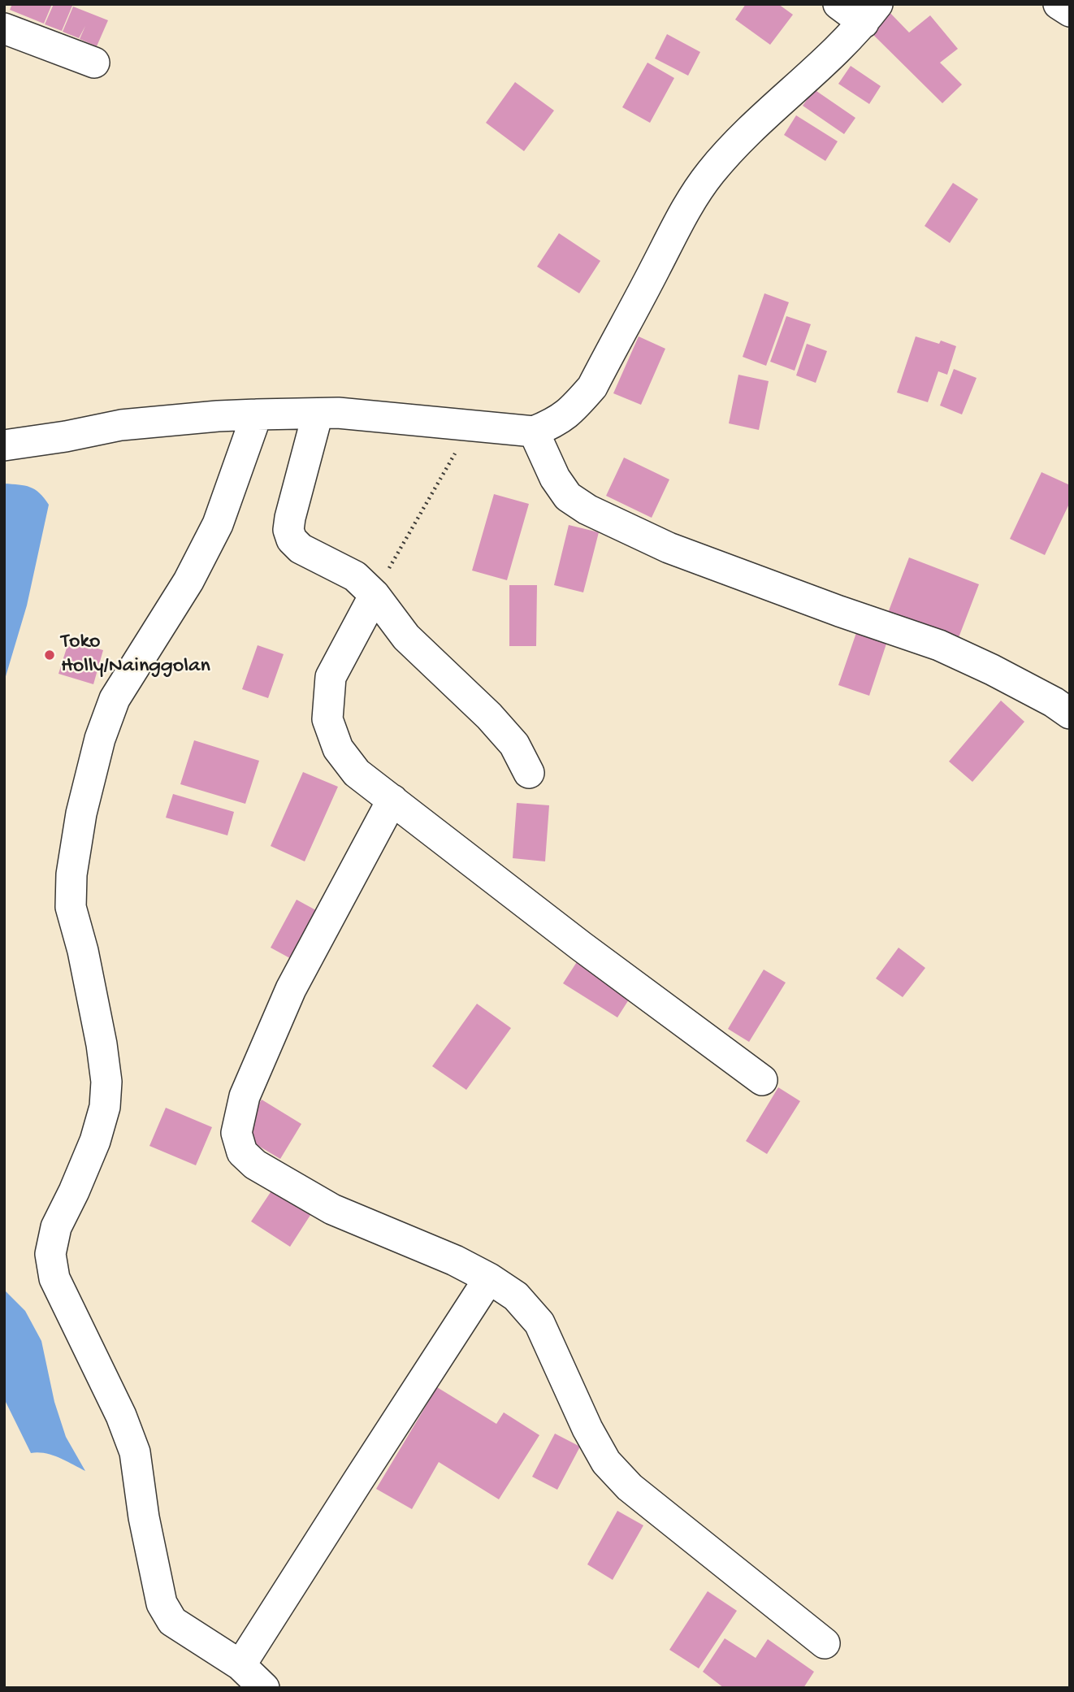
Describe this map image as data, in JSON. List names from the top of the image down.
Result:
{
  "places": ["Toko Holly/Nainggolan"]
}
